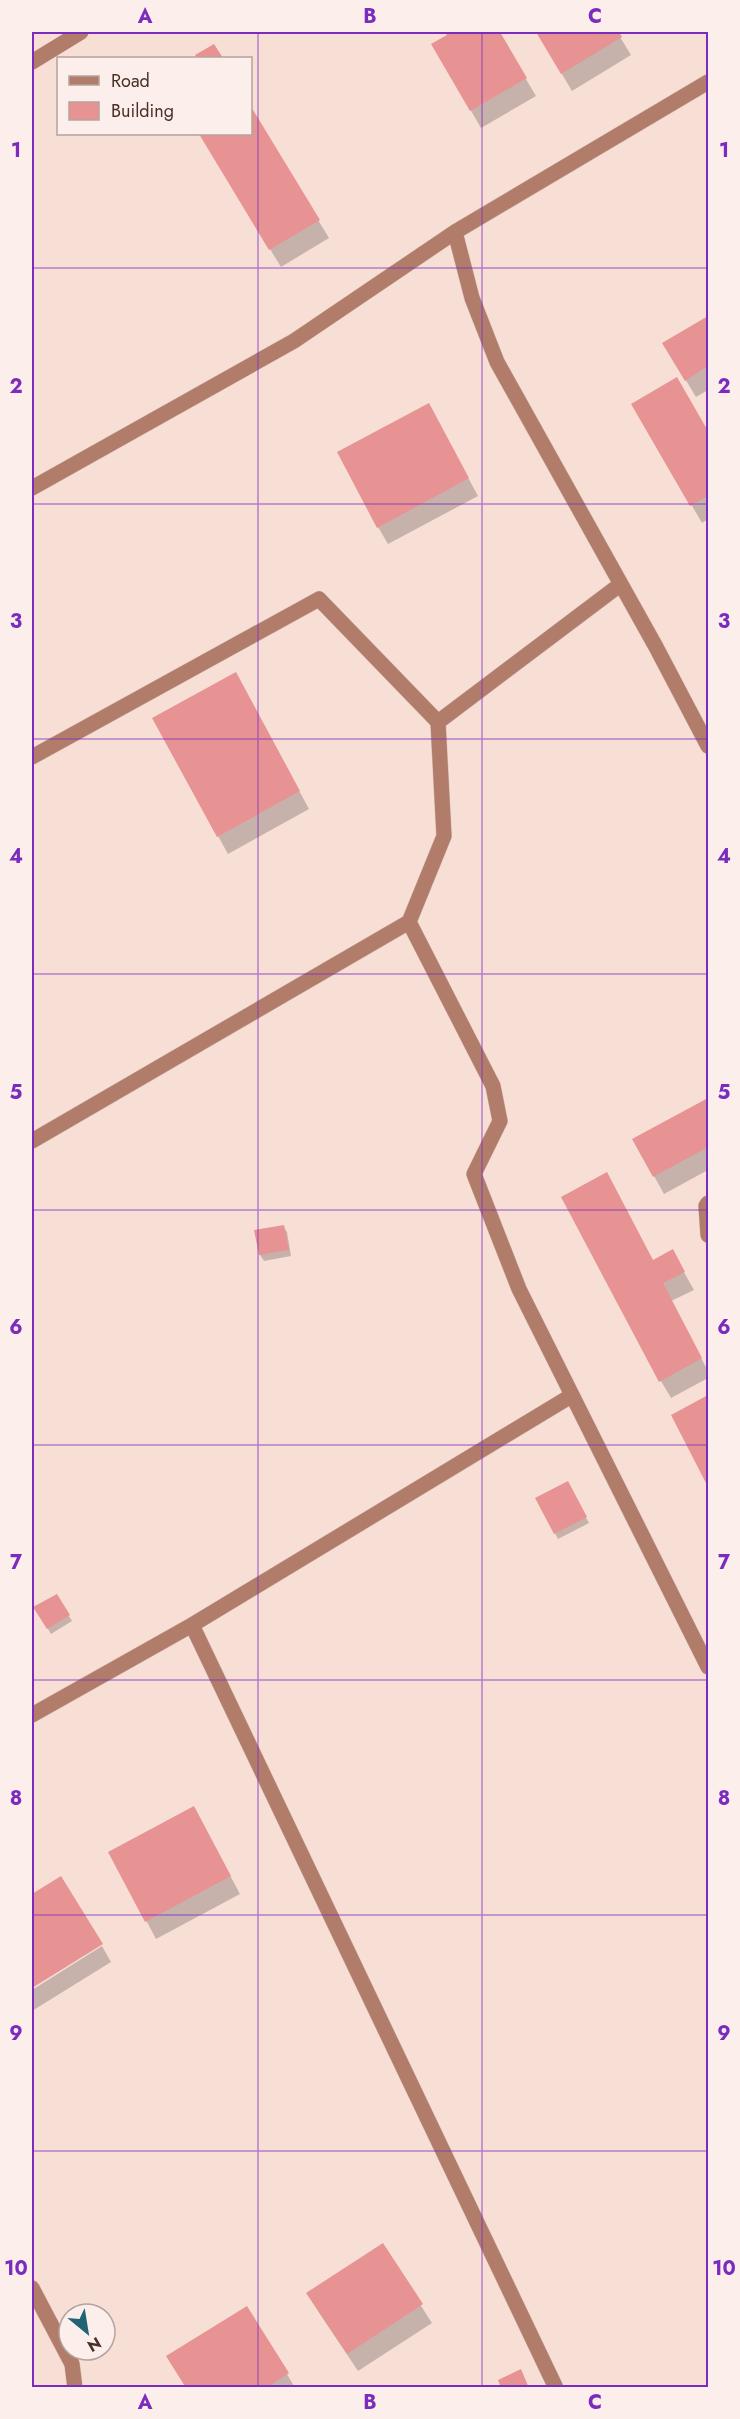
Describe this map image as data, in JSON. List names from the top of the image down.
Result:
{
  "legend": ["Road", "Building"],
  "north": "bottom right",
  "grid": {
    "columns": ["A", "B", "C"],
    "rows": [
      "1",
      "2",
      "3",
      "4",
      "5",
      "6",
      "7",
      "8",
      "9",
      "10"
    ]
  }
}
